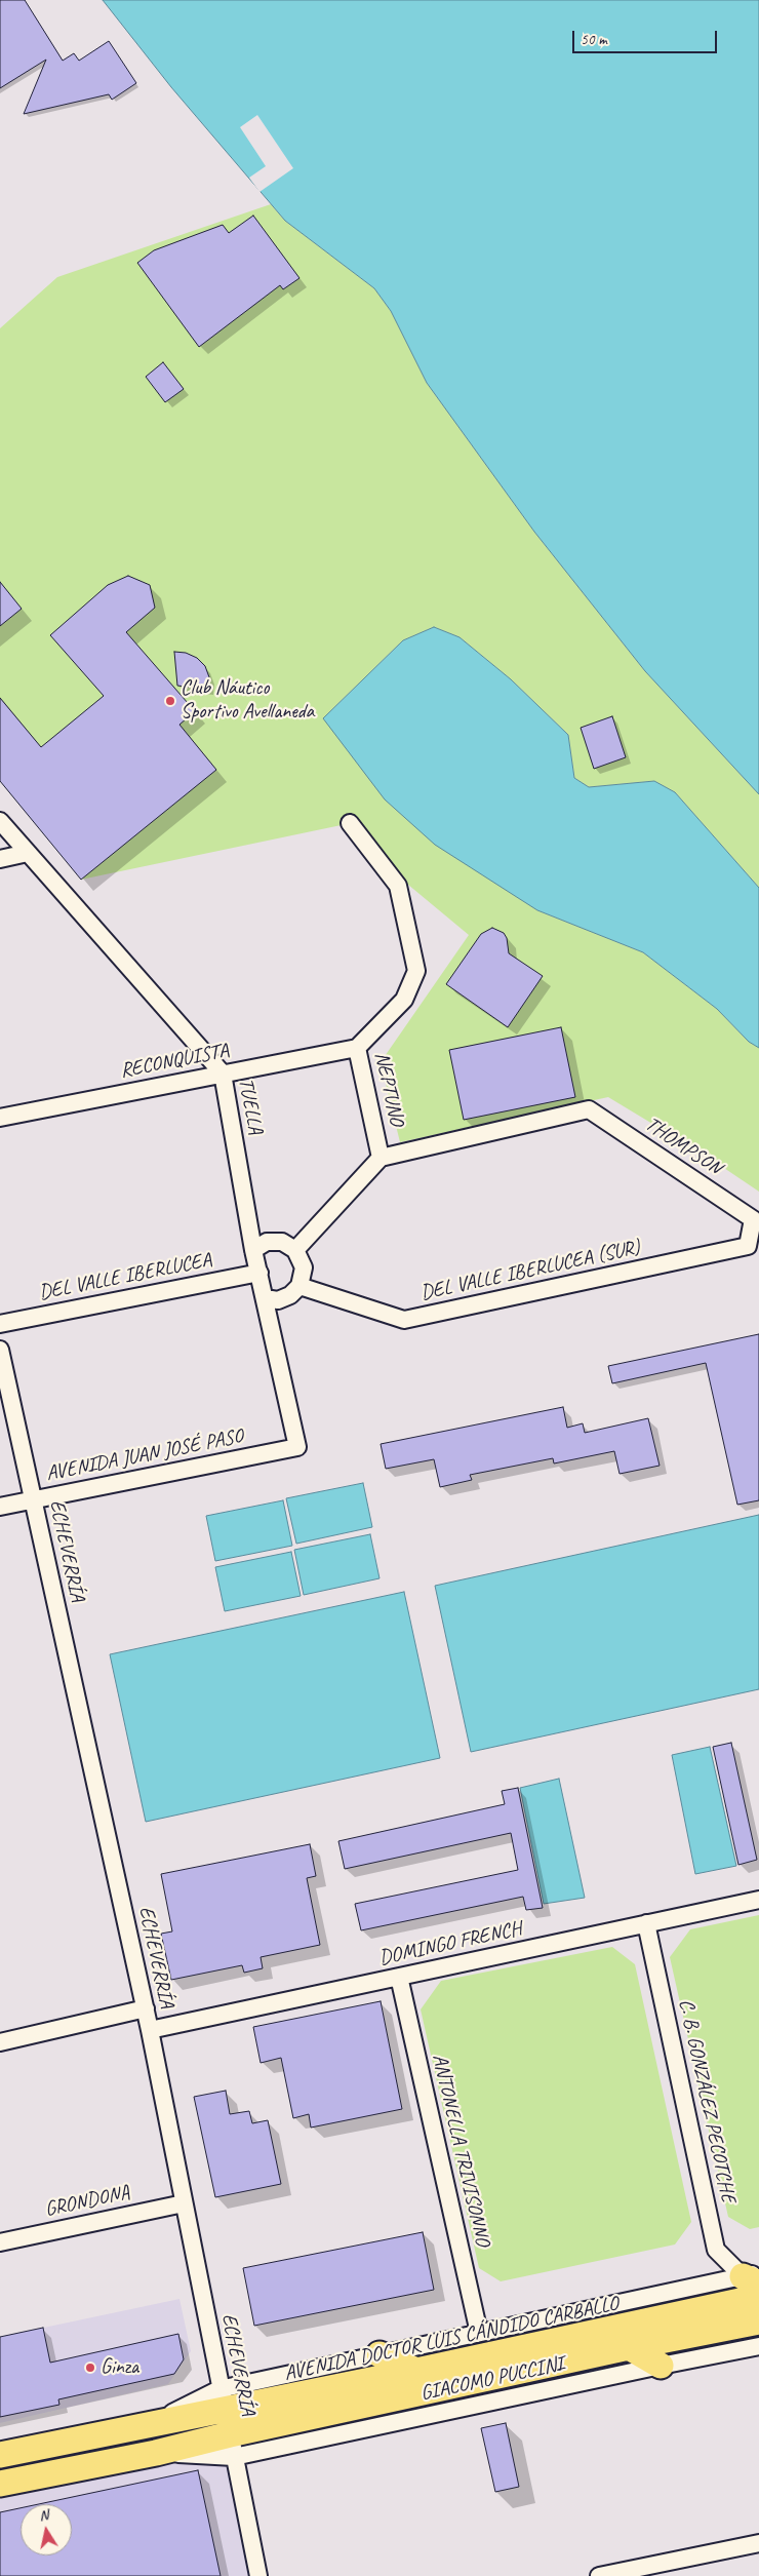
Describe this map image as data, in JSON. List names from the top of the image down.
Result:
{
  "streets": {
    "main road": ["AVENIDA DOCTOR LUIS CÁNDIDO CARBALLO"],
    "street": [
      "RECONQUISTA",
      "NEPTUNO",
      "TUELLA",
      "THOMPSON",
      "DEL VALLE IBERLUCEA (SUR)",
      "DEL VALLE IBERLUCEA",
      "AVENIDA JUAN JOSÉ PASO",
      "ECHEVERRÍA",
      "DOMINGO FRENCH",
      "C. B. GONZÁLEZ PECOTCHE",
      "ANTONELLA TRIVISONNO",
      "GRONDONA",
      "GIACOMO PUCCINI"
    ]
  },
  "crossings": [
    ["RECONQUISTA", "NEPTUNO"],
    ["RECONQUISTA", "TUELLA"],
    ["NEPTUNO", "THOMPSON"],
    ["TUELLA", "DEL VALLE IBERLUCEA (SUR)"],
    ["TUELLA", "DEL VALLE IBERLUCEA"],
    ["TUELLA", "AVENIDA JUAN JOSÉ PASO"],
    ["THOMPSON", "DEL VALLE IBERLUCEA (SUR)"],
    ["DEL VALLE IBERLUCEA (SUR)", "DEL VALLE IBERLUCEA"],
    ["AVENIDA JUAN JOSÉ PASO", "ECHEVERRÍA"],
    ["ECHEVERRÍA", "DOMINGO FRENCH"],
    ["ECHEVERRÍA", "GRONDONA"],
    ["ECHEVERRÍA", "AVENIDA DOCTOR LUIS CÁNDIDO CARBALLO"],
    ["ECHEVERRÍA", "GIACOMO PUCCINI"],
    ["DOMINGO FRENCH", "C. B. GONZÁLEZ PECOTCHE"],
    ["DOMINGO FRENCH", "ANTONELLA TRIVISONNO"],
    ["C. B. GONZÁLEZ PECOTCHE", "AVENIDA DOCTOR LUIS CÁNDIDO CARBALLO"],
    ["ANTONELLA TRIVISONNO", "AVENIDA DOCTOR LUIS CÁNDIDO CARBALLO"],
    ["AVENIDA DOCTOR LUIS CÁNDIDO CARBALLO", "GIACOMO PUCCINI"]
  ],
  "places": ["Club Náutico Sportivo Avellaneda", "Ginza"],
  "scale_bar": "50 m",
  "north": "top"
}
